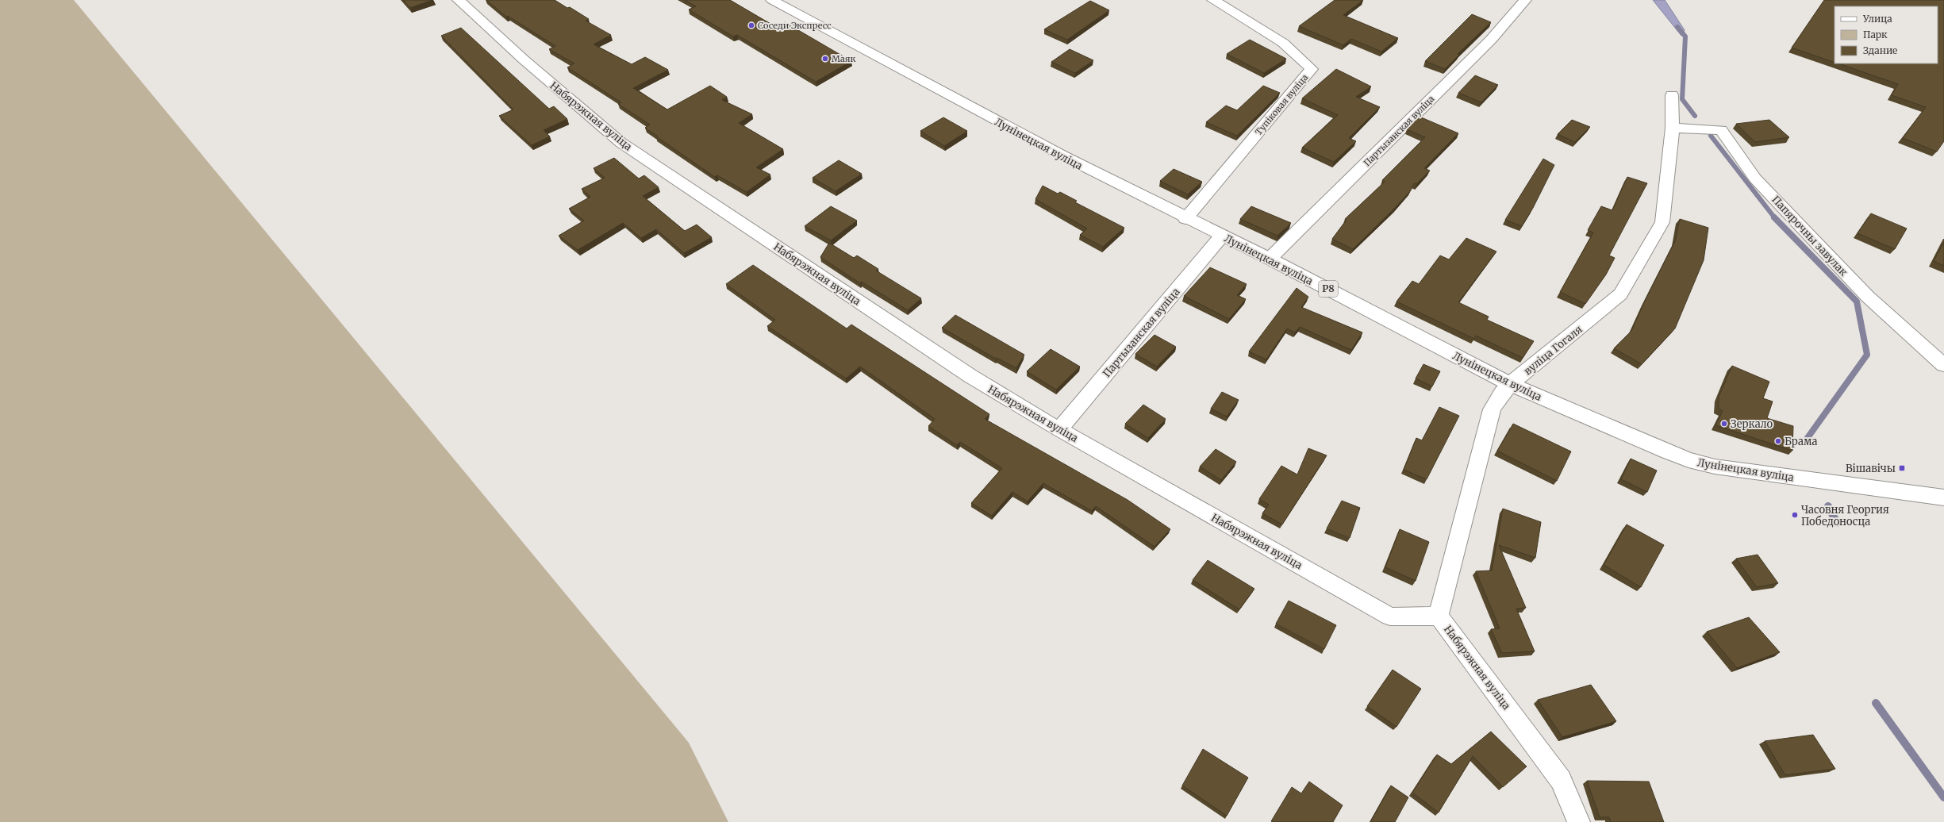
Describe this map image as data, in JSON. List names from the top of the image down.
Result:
{
  "streets": {
    "street": [
      "Тупіковая вуліца",
      "Набярэжная вуліца",
      "Партызанская вуліца",
      "Лунінецкая вуліца",
      "Папярочны завулак",
      "Р8",
      "вуліца Гогаля"
    ]
  },
  "crossings": [
    ["Тупіковая вуліца", "Лунінецкая вуліца"],
    ["Набярэжная вуліца", "Партызанская вуліца"],
    ["Набярэжная вуліца", "вуліца Гогаля"],
    ["Партызанская вуліца", "Лунінецкая вуліца"],
    ["Лунінецкая вуліца", "вуліца Гогаля"],
    ["Папярочны завулак", "вуліца Гогаля"]
  ],
  "places": {
    "other": [
      "Соседи Экспресс",
      "Маяк",
      "Зеркало",
      "Брама",
      "Часовня Георгия Победоносца"
    ],
    "transit": ["Вішавічы"]
  },
  "legend": ["Улица", "Парк", "Здание"]
}
